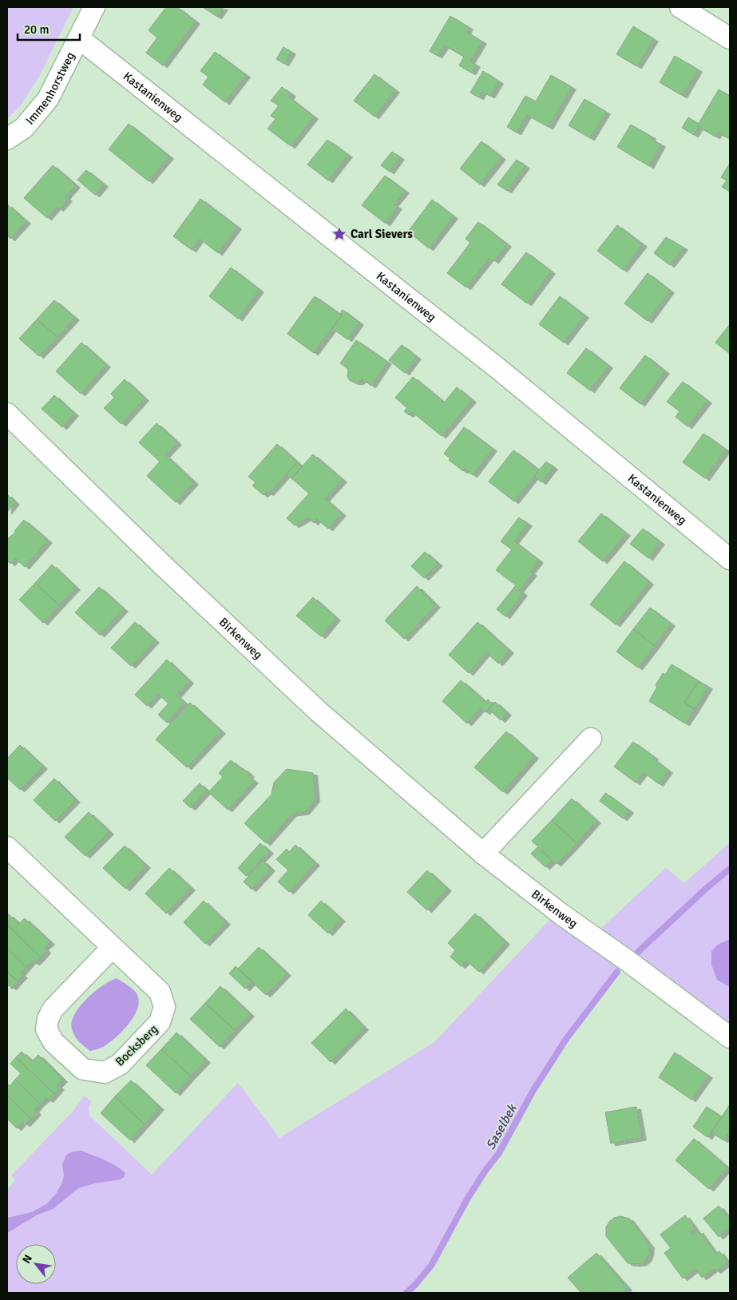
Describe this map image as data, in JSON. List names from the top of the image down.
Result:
{
  "streets": {
    "street": [
      "Immenhorstweg",
      "Kastanienweg",
      "Birkenweg",
      "Bocksberg"
    ]
  },
  "crossings": [
    ["Immenhorstweg", "Kastanienweg"]
  ],
  "water": ["Saselbek"],
  "places": {
    "place": ["Carl Sievers"]
  },
  "scale_bar": "20 m",
  "north": "top left"
}
